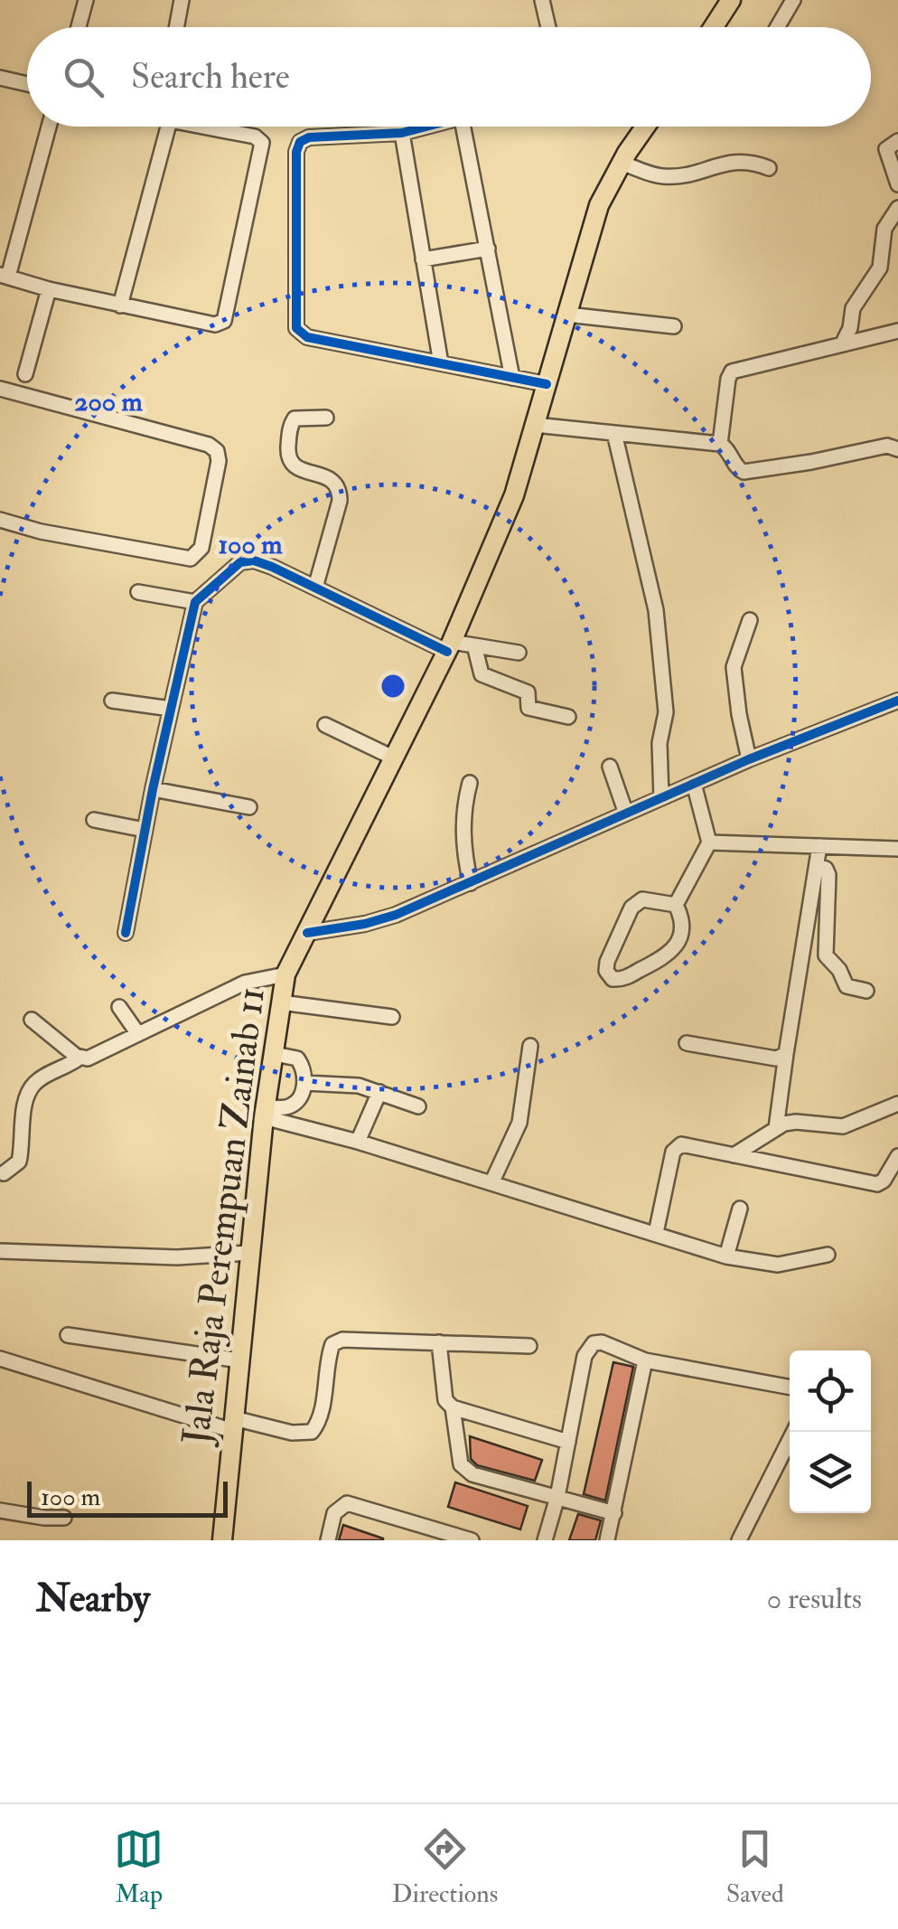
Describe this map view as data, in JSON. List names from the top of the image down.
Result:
{
  "streets": {
    "main road": ["Jala Raja Perempuan Zainab 11"]
  },
  "scale_bar": "100 m",
  "page": {
    "search": "Search here",
    "scale": "100 m",
    "heading": ["Nearby", "0 results"],
    "nav": ["Map", "Directions", "Saved"]
  },
  "rings": ["200 m", "100 m"]
}
